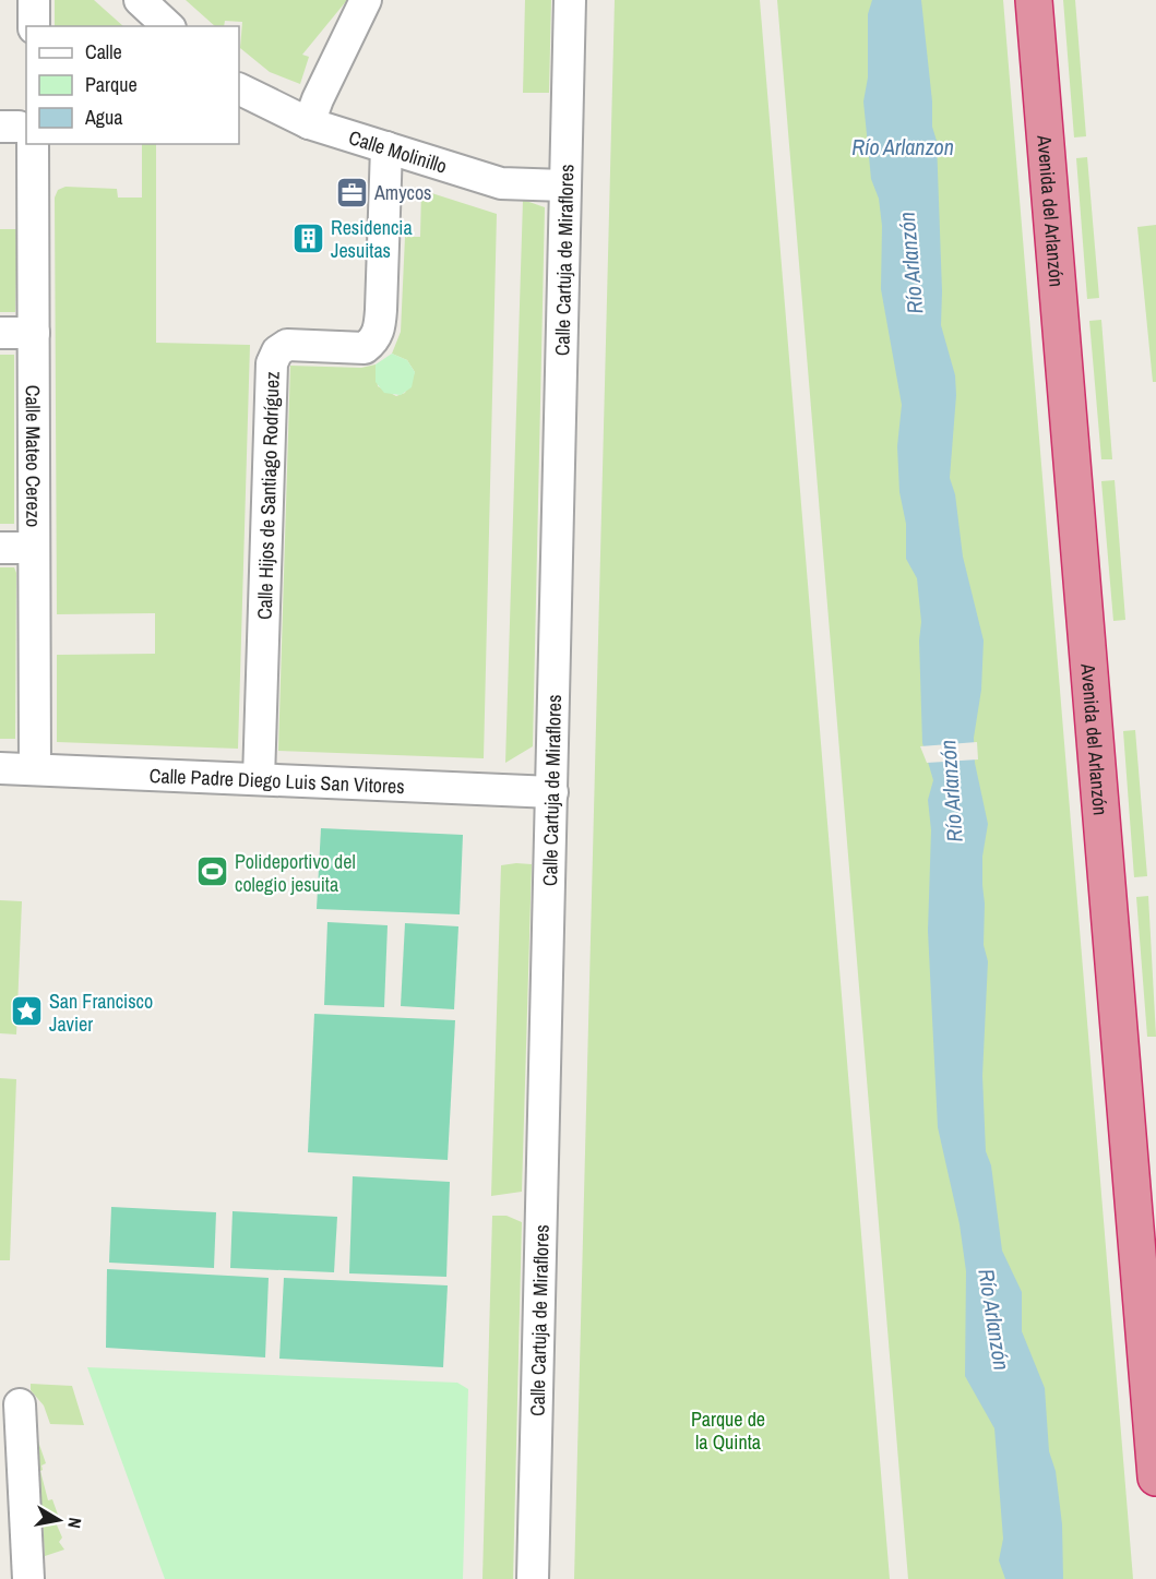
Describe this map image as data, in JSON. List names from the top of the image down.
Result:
{
  "streets": {
    "highway": ["Avenida del Arlanzón"],
    "street": [
      "Calle Molinillo",
      "Calle Cartuja de Miraflores",
      "Calle Mateo Cerezo",
      "Calle Hijos de Santiago Rodríguez",
      "Calle Padre Diego Luis San Vitores"
    ]
  },
  "crossings": [
    ["Calle Molinillo", "Calle Cartuja de Miraflores"],
    ["Calle Molinillo", "Calle Hijos de Santiago Rodríguez"],
    ["Calle Cartuja de Miraflores", "Calle Padre Diego Luis San Vitores"],
    ["Calle Mateo Cerezo", "Calle Padre Diego Luis San Vitores"],
    ["Calle Hijos de Santiago Rodríguez", "Calle Padre Diego Luis San Vitores"]
  ],
  "water": ["Río Arlanzon", "Río Arlanzón"],
  "parks": ["Parque de la Quinta"],
  "places": {
    "office": ["Amycos"],
    "building": ["Residencia Jesuitas"],
    "sports": ["Polideportivo del colegio jesuita"],
    "place": ["San Francisco Javier"]
  },
  "legend": ["Calle", "Parque", "Agua"],
  "north": "right"
}
